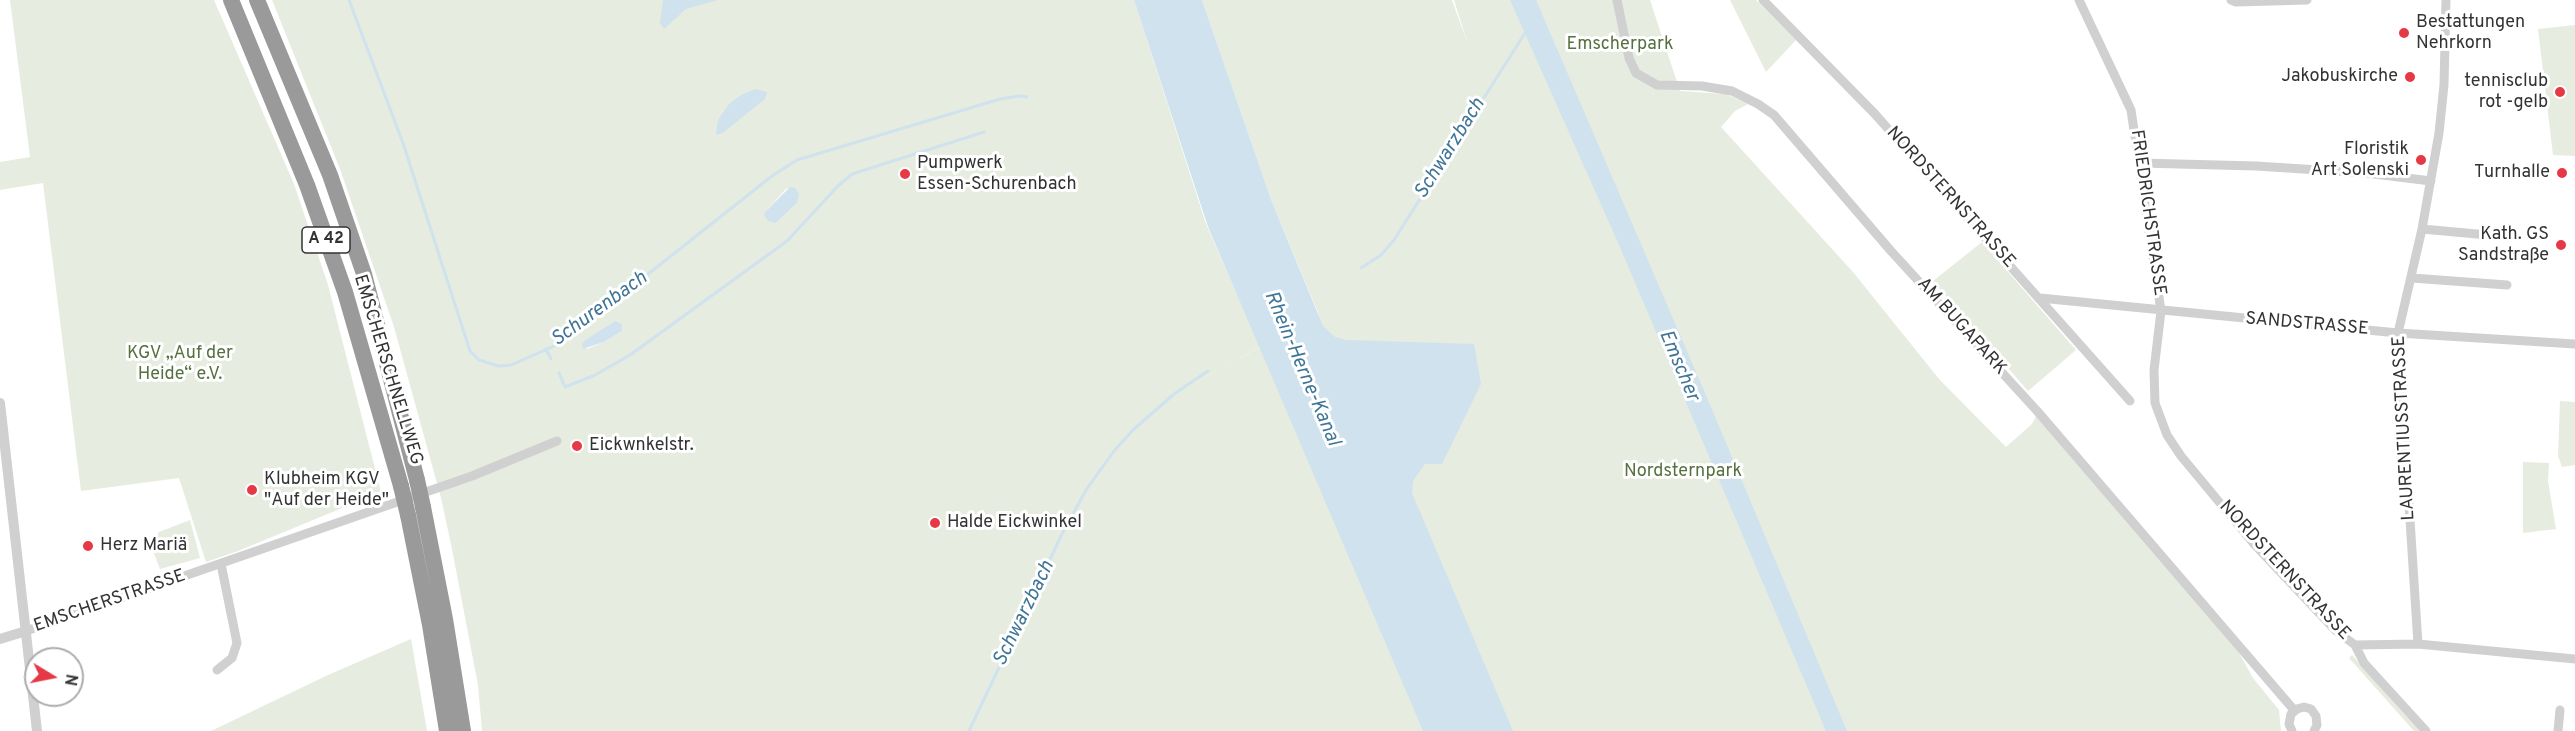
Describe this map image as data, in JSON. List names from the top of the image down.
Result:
{
  "streets": {
    "highway": ["A 42", "EMSCHERSCHNELLWEG"],
    "street": [
      "NORDSTERNSTRASSE",
      "FRIEDRICHSTRASSE",
      "SANDSTRASSE",
      "AM BUGAPARK",
      "LAURENTIUSSTRASSE",
      "EMSCHERSTRASSE"
    ]
  },
  "crossings": [
    ["NORDSTERNSTRASSE", "FRIEDRICHSTRASSE"],
    ["NORDSTERNSTRASSE", "SANDSTRASSE"],
    ["FRIEDRICHSTRASSE", "SANDSTRASSE"],
    ["SANDSTRASSE", "LAURENTIUSSTRASSE"]
  ],
  "water": [
    "Schwarzbach",
    "Schurenbach",
    "Emscher",
    "Rhein-Herne-Kanal"
  ],
  "parks": ["Emscherpark", "KGV „Auf der Heide“ e.V.", "Nordsternpark"],
  "places": [
    "Bestattungen Nehrkorn",
    "Jakobuskirche",
    "tennisclub rot -gelb",
    "Floristik Art Solenski",
    "Turnhalle",
    "Pumpwerk Essen-Schurenbach",
    "Kath. GS Sandstraße",
    "Eickwnkelstr.",
    "Klubheim KGV \"Auf der Heide\"",
    "Halde Eickwinkel",
    "Herz Mariä"
  ],
  "north": "right"
}
